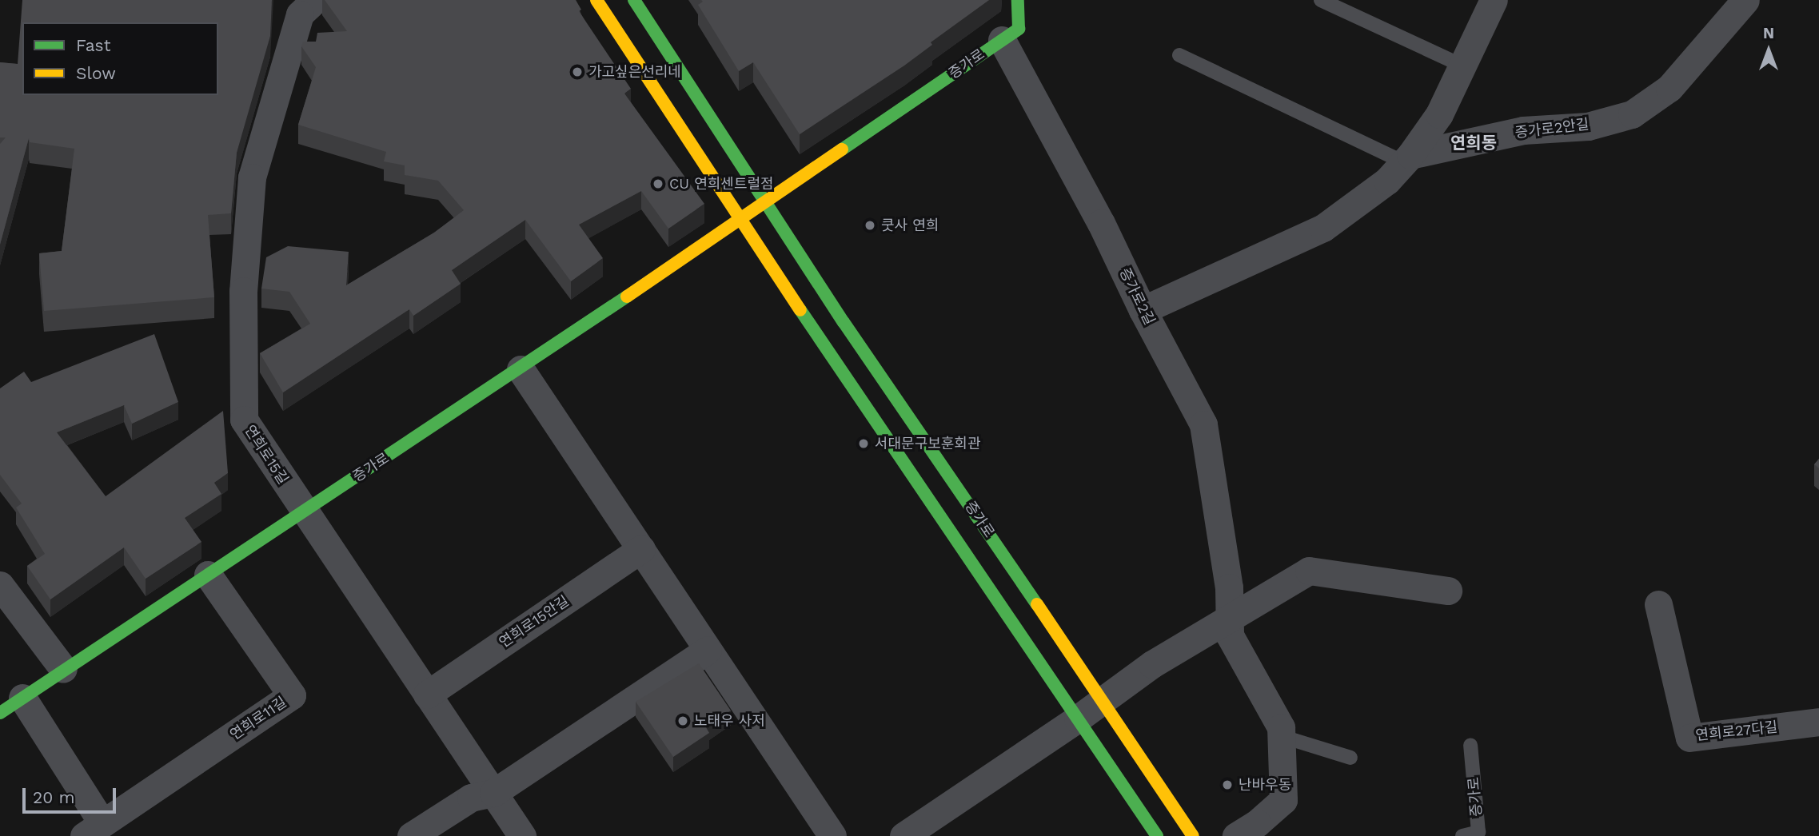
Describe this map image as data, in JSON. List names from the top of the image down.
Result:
{
  "streets": {
    "main road": ["증가로"],
    "street": [
      "증가로2안길",
      "증가로2길",
      "연희로15길",
      "연희로15안길",
      "연희로11길",
      "연희로27다길"
    ]
  },
  "crossings": [
    ["증가로", "증가로2길"],
    ["증가로", "연희로15길"],
    ["증가로", "연희로11길"],
    ["연희로15길", "연희로15안길"]
  ],
  "districts": ["연희동"],
  "places": [
    "가고싶은선리네",
    "CU 연희센트럴점",
    "쿳사 연희",
    "서대문구보훈회관",
    "노태우 사저",
    "난바우동"
  ],
  "legend": ["Fast", "Slow"],
  "scale_bar": "20 m",
  "north": "top"
}
